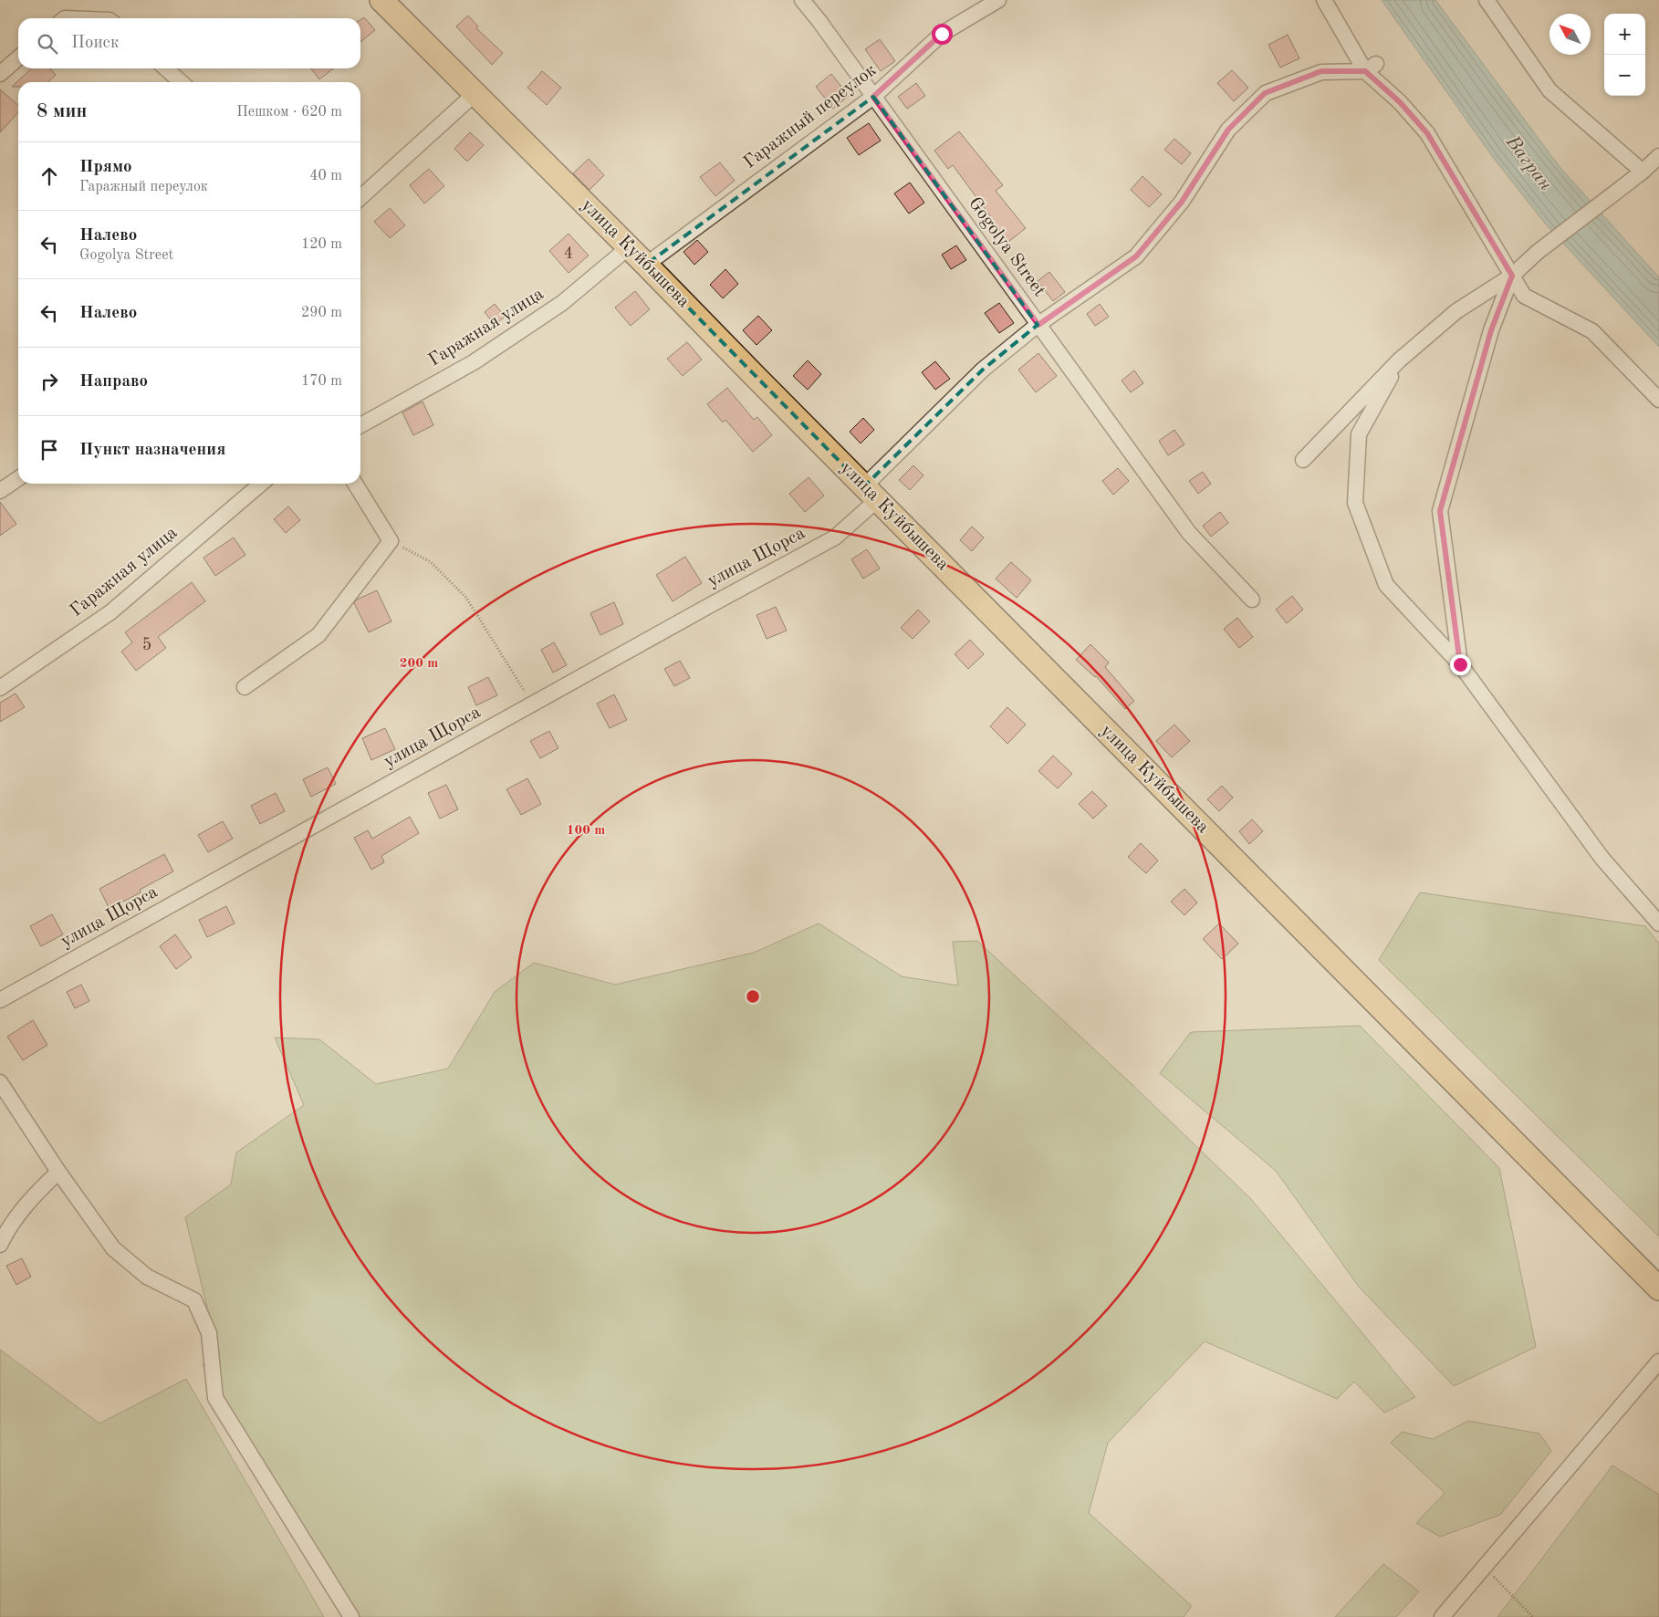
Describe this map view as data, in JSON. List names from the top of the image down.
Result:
{
  "streets": {
    "highway": ["улица Куйбышева"],
    "street": [
      "Гаражный переулок",
      "Gogolya Street",
      "Гаражная улица",
      "улица Щорса"
    ]
  },
  "crossings": [
    ["Гаражный переулок", "Gogolya Street"],
    ["Гаражный переулок", "улица Куйбышева"],
    ["Gogolya Street", "улица Щорса"],
    ["улица Куйбышева", "Гаражная улица"],
    ["улица Куйбышева", "улица Щорса"]
  ],
  "water": ["Вагран"],
  "house_numbers": ["4", "5"],
  "north": "top left",
  "page": {
    "map_buttons": ["+", "−"],
    "search": "Поиск",
    "heading": ["8 мин", "Пешком · 620 m"],
    "list": [
      ["Прямо", "Гаражный переулок", "40 m"],
      ["Налево", "Gogolya Street", "120 m"],
      ["Налево", "290 m"],
      ["Направо", "170 m"],
      "Пункт назначения"
    ]
  },
  "rings": ["200 m", "100 m"]
}
